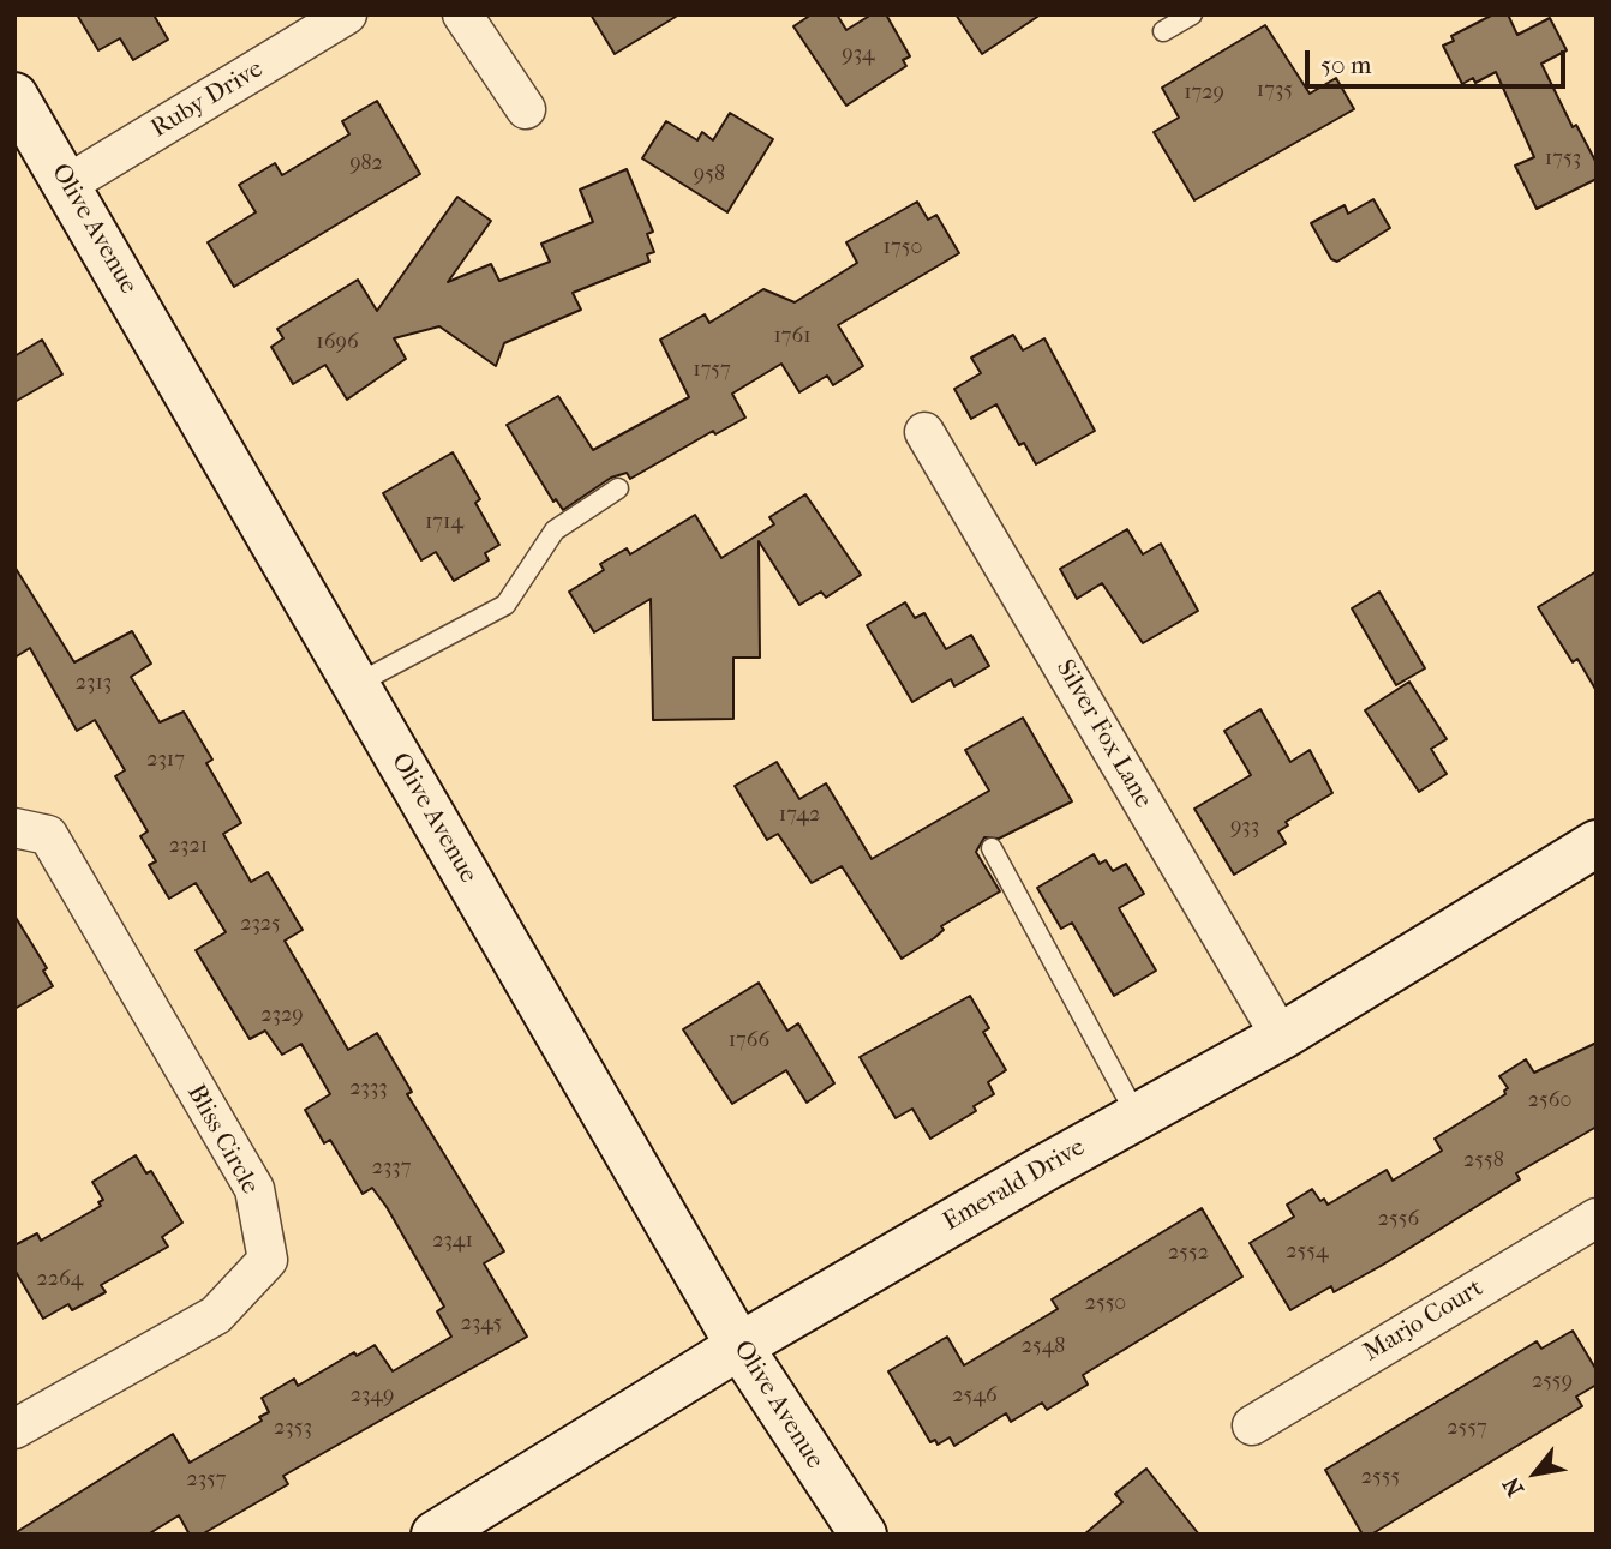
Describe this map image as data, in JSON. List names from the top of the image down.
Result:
{
  "streets": {
    "main road": ["Olive Avenue", "Emerald Drive"],
    "street": [
      "Ruby Drive",
      "Silver Fox Lane",
      "Bliss Circle",
      "Marjo Court"
    ]
  },
  "crossings": [
    ["Ruby Drive", "Olive Avenue"],
    ["Olive Avenue", "Emerald Drive"],
    ["Silver Fox Lane", "Emerald Drive"]
  ],
  "house_numbers": [
    "934",
    "1735",
    "1729",
    "1753",
    "982",
    "958",
    "1750",
    "1761",
    "1696",
    "1757",
    "1714",
    "2313",
    "2317",
    "1742",
    "933",
    "2321",
    "2325",
    "2329",
    "1766",
    "2333",
    "2560",
    "2558",
    "2337",
    "2556",
    "2341",
    "2554",
    "2552",
    "2264",
    "2550",
    "2345",
    "2548",
    "2559",
    "2349",
    "2546",
    "2353",
    "2557",
    "2555",
    "2357"
  ],
  "scale_bar": "50 m",
  "north": "bottom left"
}
